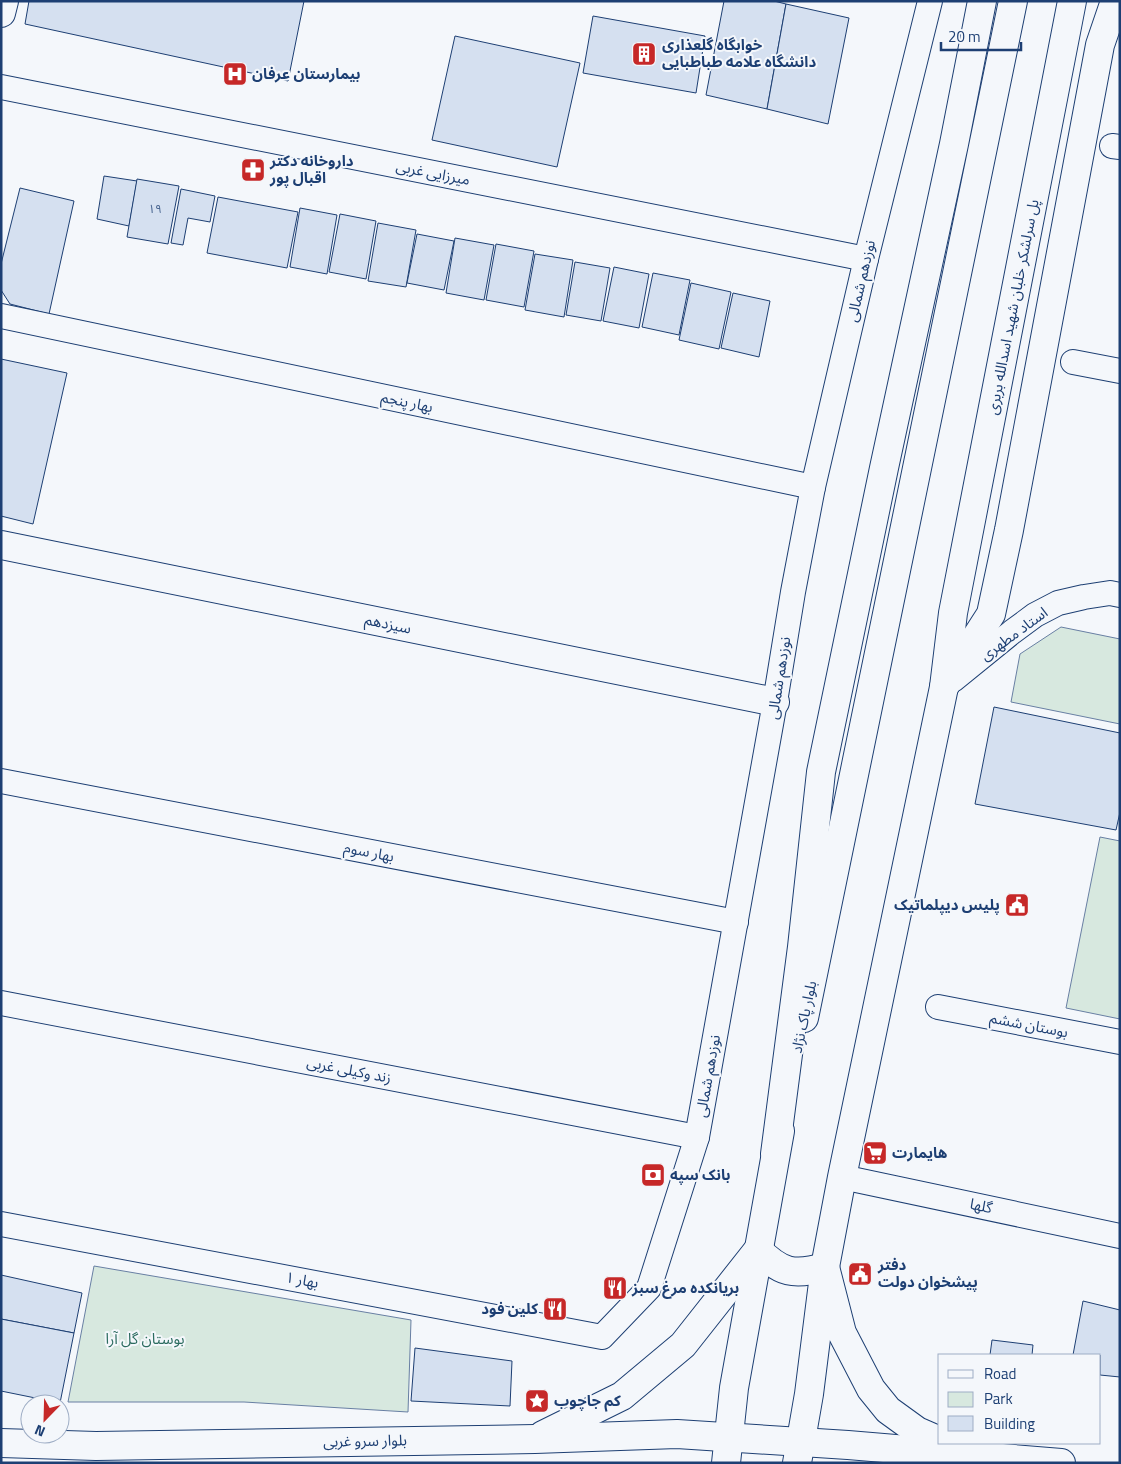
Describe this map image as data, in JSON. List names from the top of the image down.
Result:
{
  "streets": {
    "main road": [
      "پل سرلشکر خلبان شهید اسدالله بربری",
      "سیزدهم",
      "بلوار پاک نژاد",
      "بلوار سرو غربی"
    ],
    "street": [
      "میرزایی غربی",
      "نوزدهم شمالی",
      "بهار پنجم",
      "استاد مطهری",
      "بهار سوم",
      "بوستان ششم",
      "زند وکیلی غربی",
      "گلها",
      "بهار ۱"
    ]
  },
  "crossings": [
    ["میرزایی غربی", "نوزدهم شمالی"],
    ["نوزدهم شمالی", "بهار پنجم"],
    ["نوزدهم شمالی", "سیزدهم"],
    ["نوزدهم شمالی", "بهار سوم"],
    ["نوزدهم شمالی", "زند وکیلی غربی"],
    ["نوزدهم شمالی", "بهار ۱"],
    ["پل سرلشکر خلبان شهید اسدالله بربری", "استاد مطهری"],
    ["بلوار پاک نژاد", "بلوار سرو غربی"]
  ],
  "parks": ["بوستان گل‌ آرا"],
  "places": {
    "building": ["خوابگاه گلعذاری دانشگاه علامه طباطبایی"],
    "hospital": ["بیمارستان عرفان"],
    "pharmacy": ["داروخانه دکتر اقبال پور"],
    "public building": ["پلیس دیپلماتیک", "دفتر پیشخوان دولت"],
    "supermarket": ["هایمارت"],
    "bank": ["بانک سپه"],
    "restaurant": ["بریانکده مرغ سبز", "کلین فود"],
    "place": ["کم جاچوب"]
  },
  "house_numbers": ["۱۹"],
  "legend": ["Road", "Park", "Building"],
  "scale_bar": "20 m",
  "north": "bottom left"
}
